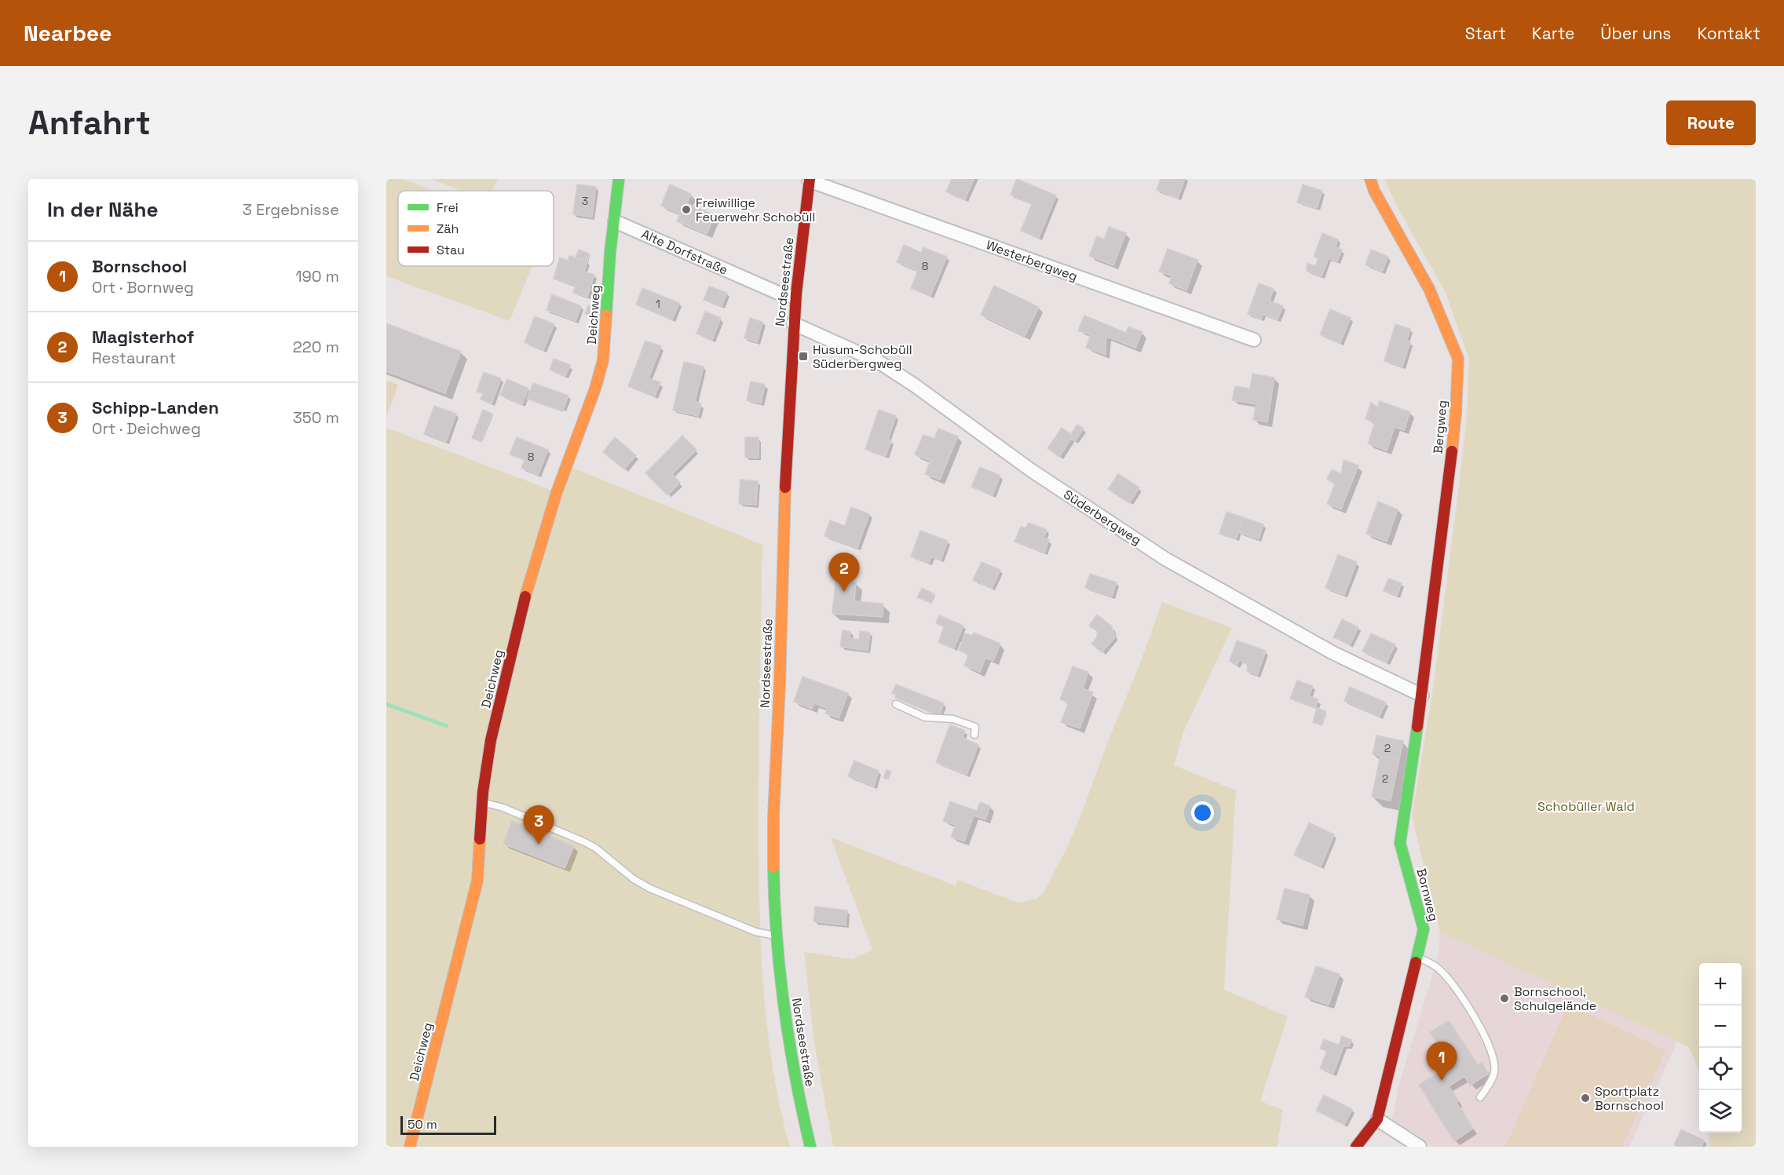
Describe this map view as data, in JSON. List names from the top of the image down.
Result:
{
  "streets": {
    "street": [
      "Alte Dorfstraße",
      "Westerbergweg",
      "Nordseestraße",
      "Deichweg",
      "Bergweg",
      "Süderbergweg",
      "Bornweg"
    ]
  },
  "crossings": [
    ["Alte Dorfstraße", "Nordseestraße"],
    ["Alte Dorfstraße", "Deichweg"],
    ["Westerbergweg", "Nordseestraße"],
    ["Nordseestraße", "Süderbergweg"],
    ["Bergweg", "Süderbergweg"],
    ["Bergweg", "Bornweg"],
    ["Süderbergweg", "Bornweg"]
  ],
  "parks": ["Schobüller Wald"],
  "places": {
    "other": ["Freiwillige Feuerwehr Schobüll", "Bornschool, Schulgelände", "Sportplatz Bornschool"],
    "transit": ["Husum-Schobüll Süderbergweg"]
  },
  "house_numbers": [
    "3",
    "8",
    "1",
    "8",
    "2",
    "2"
  ],
  "legend": ["Frei", "Zäh", "Stau"],
  "scale_bar": "50 m",
  "page": {
    "header": "Nearbee",
    "nav": [
      "Start",
      "Karte",
      "Über uns",
      "Kontakt"
    ],
    "buttons": "Route",
    "title": "Anfahrt",
    "heading": ["In der Nähe", "3 Ergebnisse"],
    "list": [
      {
        "mark": "1",
        "name": "Bornschool",
        "note": "Ort · Bornweg",
        "value": "190 m"
      },
      {
        "mark": "2",
        "name": "Magisterhof",
        "note": "Restaurant",
        "value": "220 m"
      },
      {
        "mark": "3",
        "name": "Schipp-Landen",
        "note": "Ort · Deichweg",
        "value": "350 m"
      }
    ],
    "pins": ["2", "3", "1"],
    "map_buttons": ["+", "−"],
    "scale": "50 m"
  }
}
